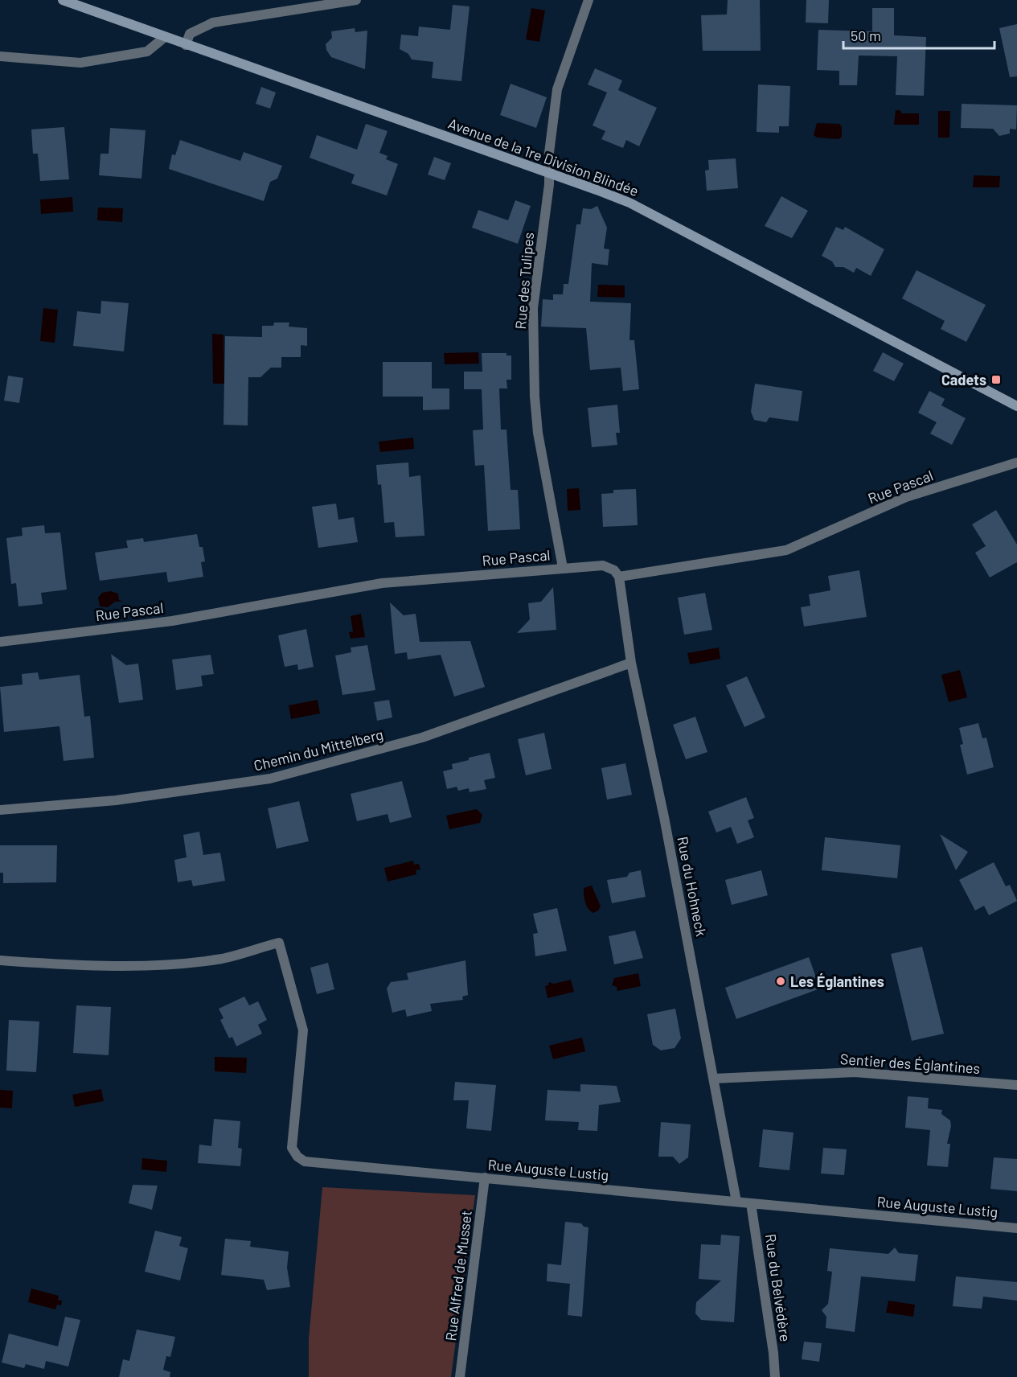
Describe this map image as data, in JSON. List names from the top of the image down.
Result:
{
  "streets": {
    "main road": ["Avenue de la 1re Division Blindée"],
    "street": [
      "Rue des Tulipes",
      "Rue Pascal",
      "Chemin du Mittelberg",
      "Rue du Hohneck",
      "Sentier des Églantines",
      "Rue Auguste Lustig",
      "Rue Alfred de Musset",
      "Rue du Belvédère"
    ]
  },
  "crossings": [
    ["Avenue de la 1re Division Blindée", "Rue des Tulipes"],
    ["Rue des Tulipes", "Rue Pascal"],
    ["Rue Pascal", "Rue du Hohneck"],
    ["Chemin du Mittelberg", "Rue du Hohneck"],
    ["Rue du Hohneck", "Sentier des Églantines"],
    ["Rue du Hohneck", "Rue Auguste Lustig"],
    ["Rue Auguste Lustig", "Rue Alfred de Musset"],
    ["Rue Auguste Lustig", "Rue du Belvédère"]
  ],
  "places": {
    "transit": ["Cadets"],
    "other": ["Les Églantines"]
  },
  "scale_bar": "50 m"
}
